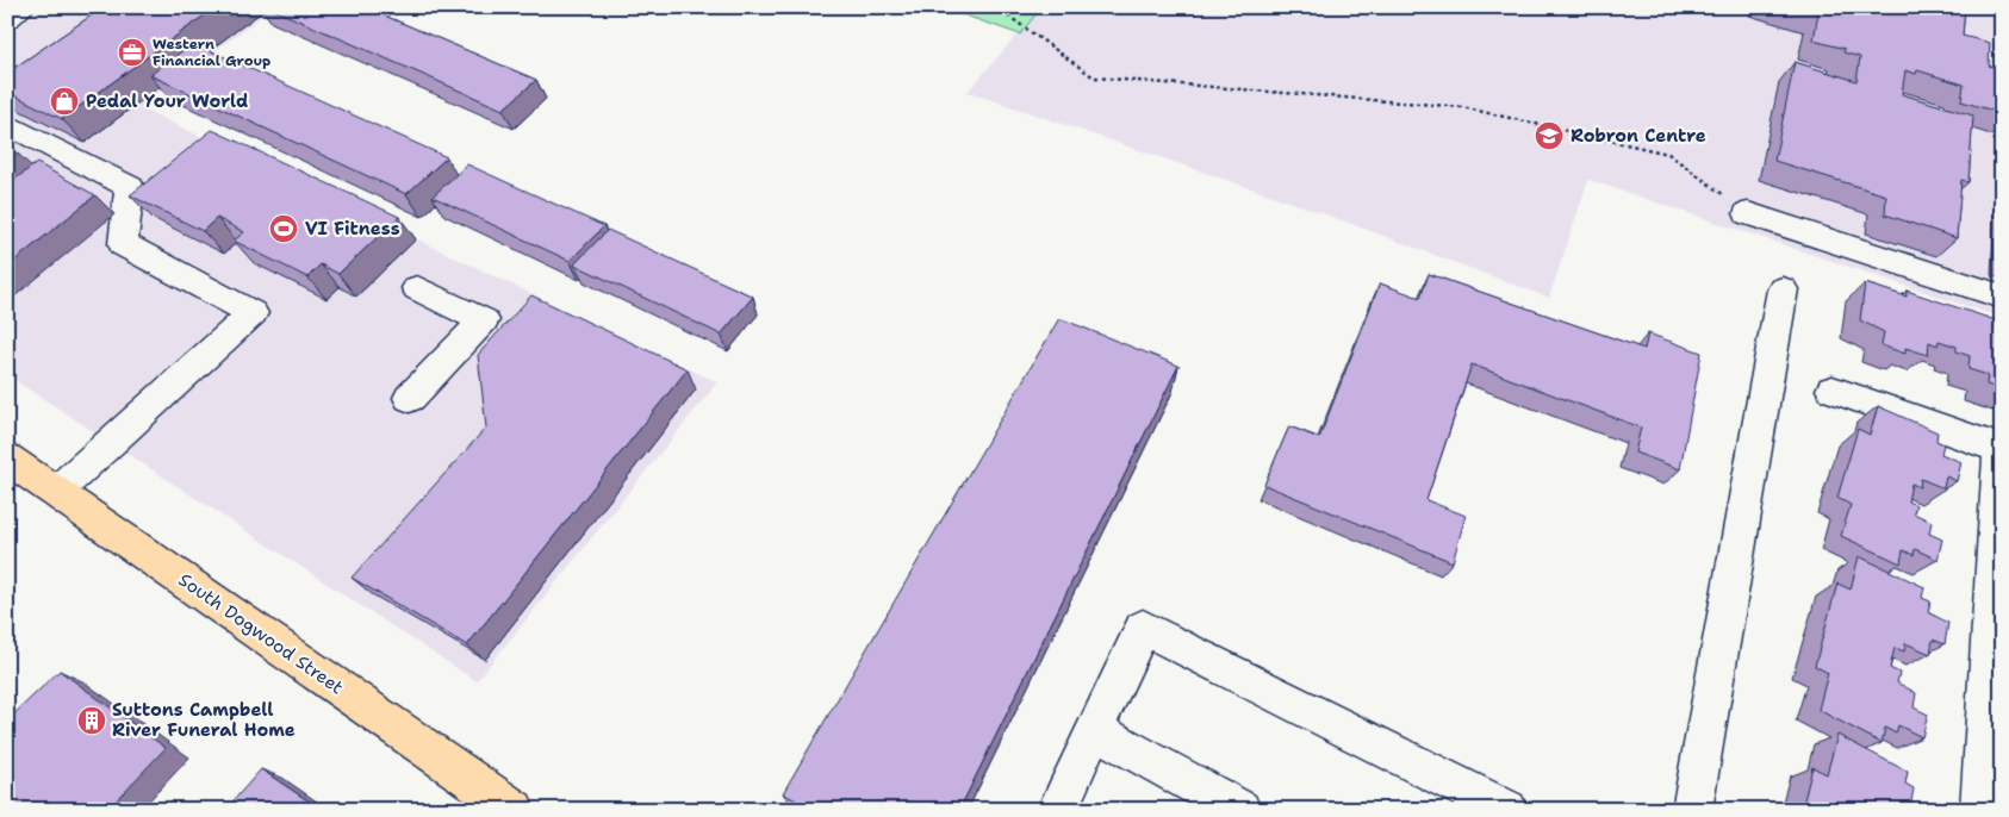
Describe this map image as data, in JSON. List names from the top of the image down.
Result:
{
  "streets": {
    "main road": ["South Dogwood Street"]
  },
  "places": {
    "office": ["Western Financial Group"],
    "shop": ["Pedal Your World"],
    "school or university": ["Robron Centre"],
    "sports": ["VI Fitness"],
    "building": ["Suttons Campbell River Funeral Home"]
  }
}
